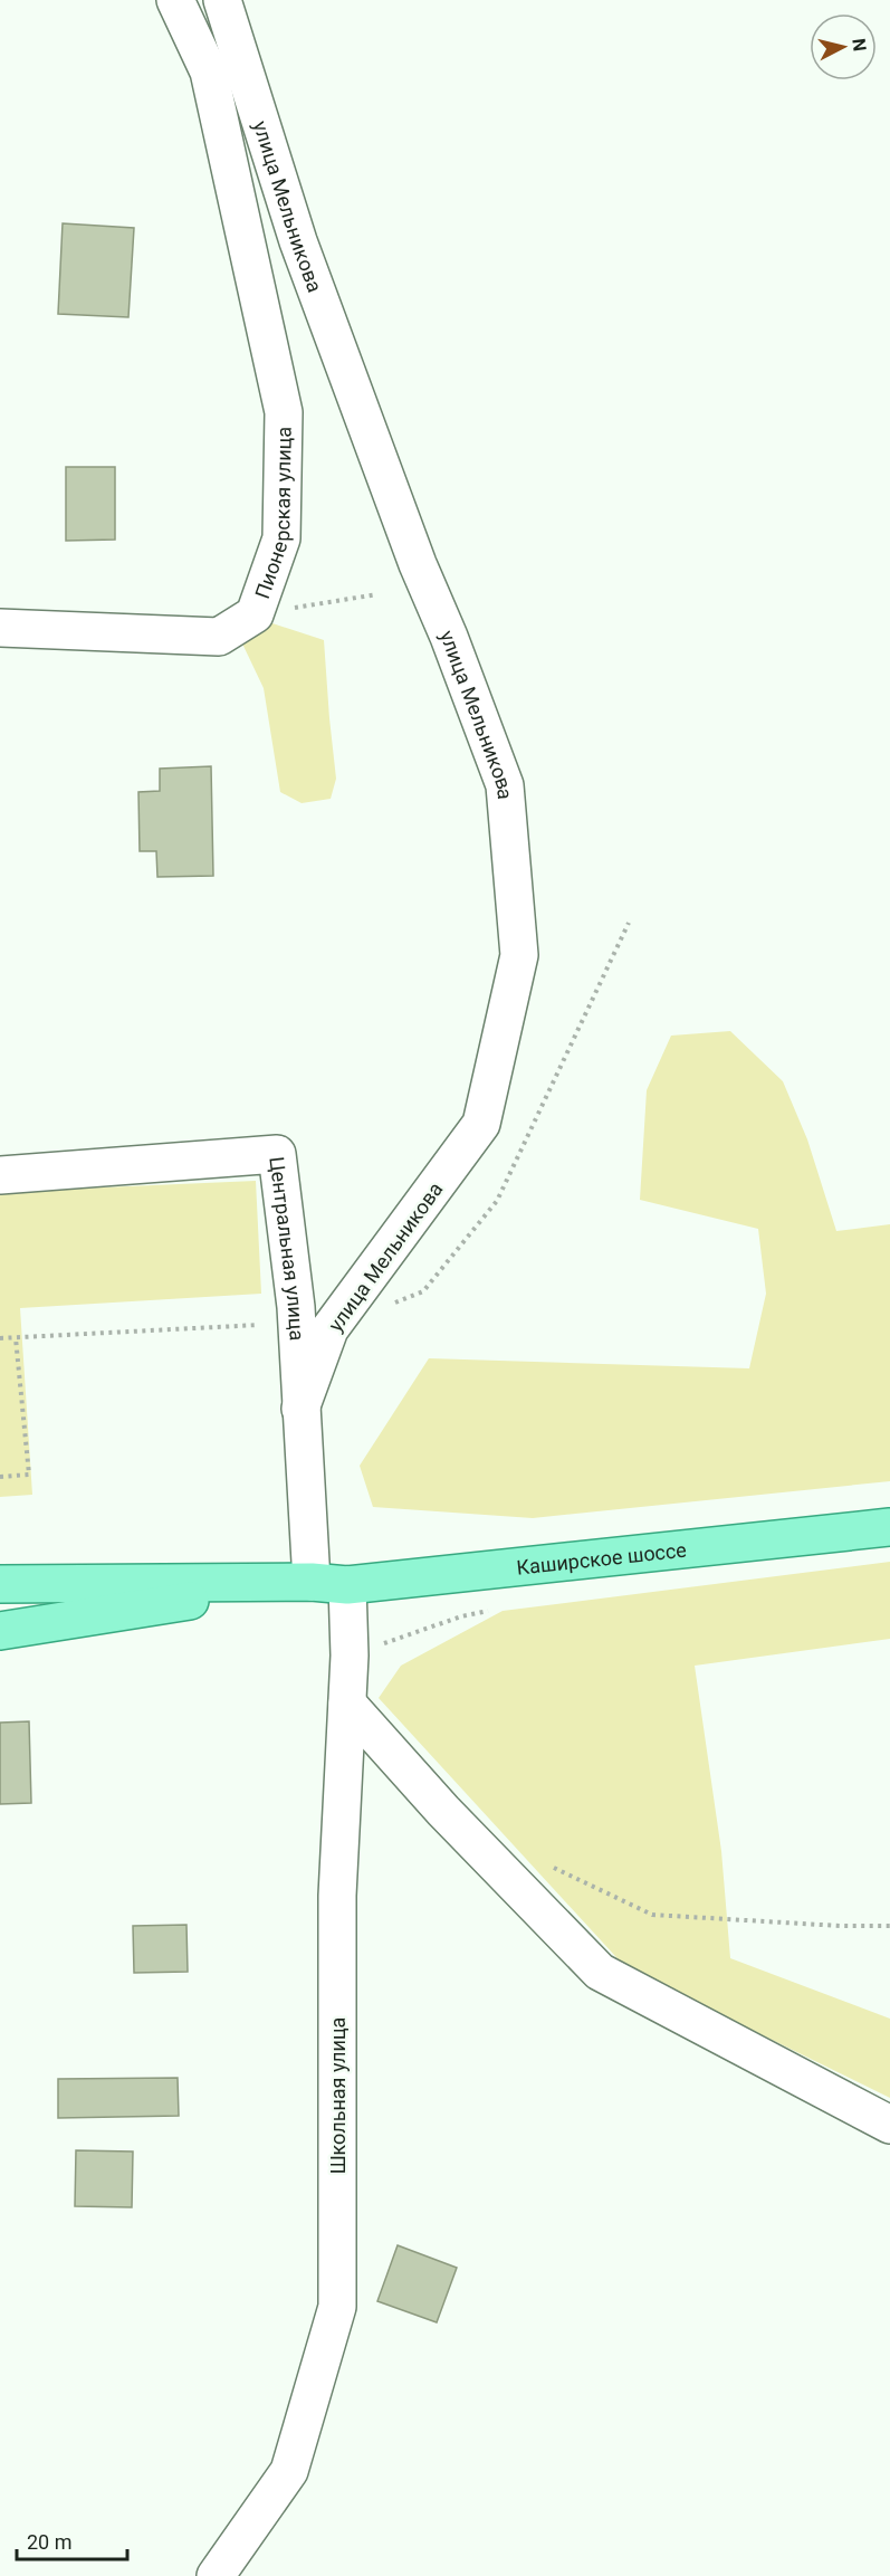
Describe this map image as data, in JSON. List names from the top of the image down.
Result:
{
  "streets": {
    "main road": ["Каширское шоссе"],
    "street": [
      "улица Мельникова",
      "Пионерская улица",
      "Центральная улица",
      "Школьная улица"
    ]
  },
  "crossings": [
    ["улица Мельникова", "Центральная улица"],
    ["Центральная улица", "Каширское шоссе"],
    ["Центральная улица", "Школьная улица"],
    ["Каширское шоссе", "Школьная улица"]
  ],
  "scale_bar": "20 m",
  "north": "right"
}
